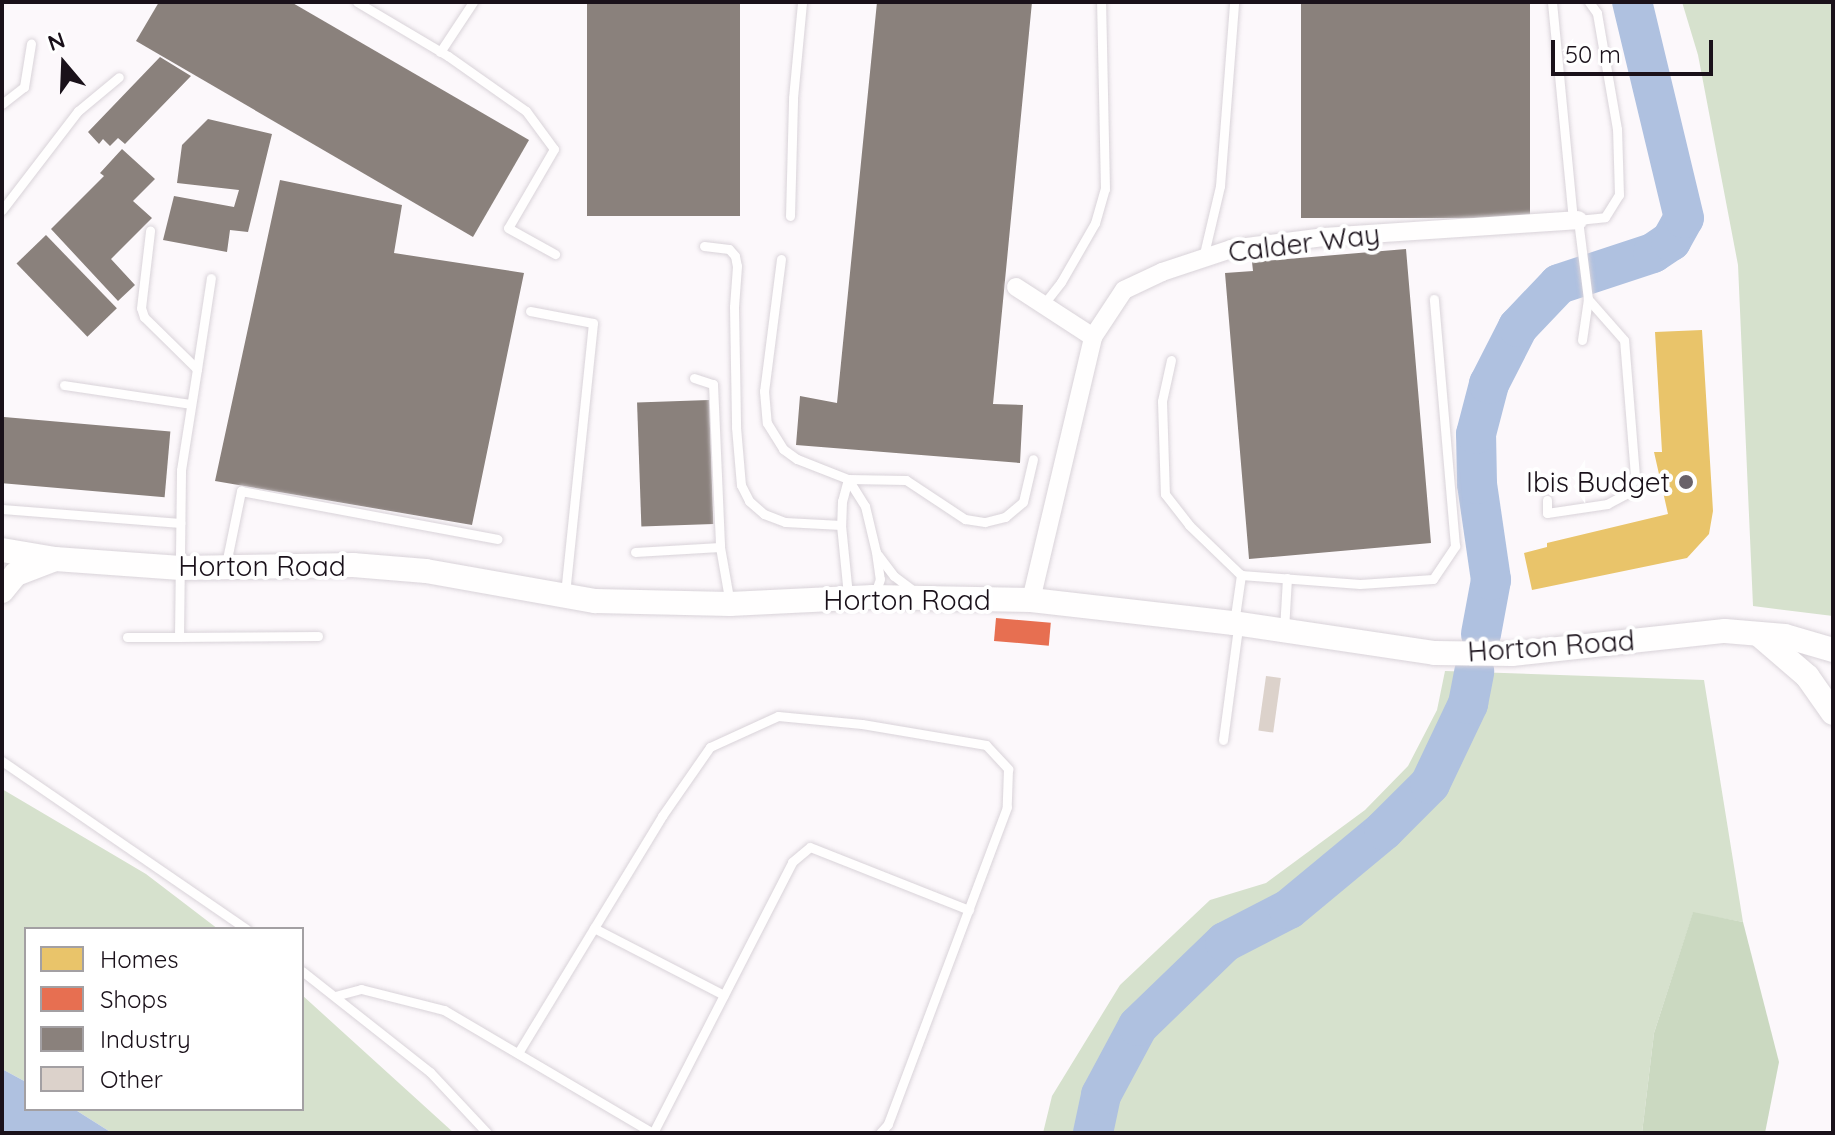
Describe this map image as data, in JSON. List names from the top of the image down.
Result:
{
  "streets": {
    "street": ["Calder Way", "Horton Road"]
  },
  "crossings": [
    ["Calder Way", "Horton Road"]
  ],
  "places": ["Ibis Budget"],
  "legend": [
    "Homes",
    "Shops",
    "Industry",
    "Other"
  ],
  "scale_bar": "50 m",
  "north": "top"
}
